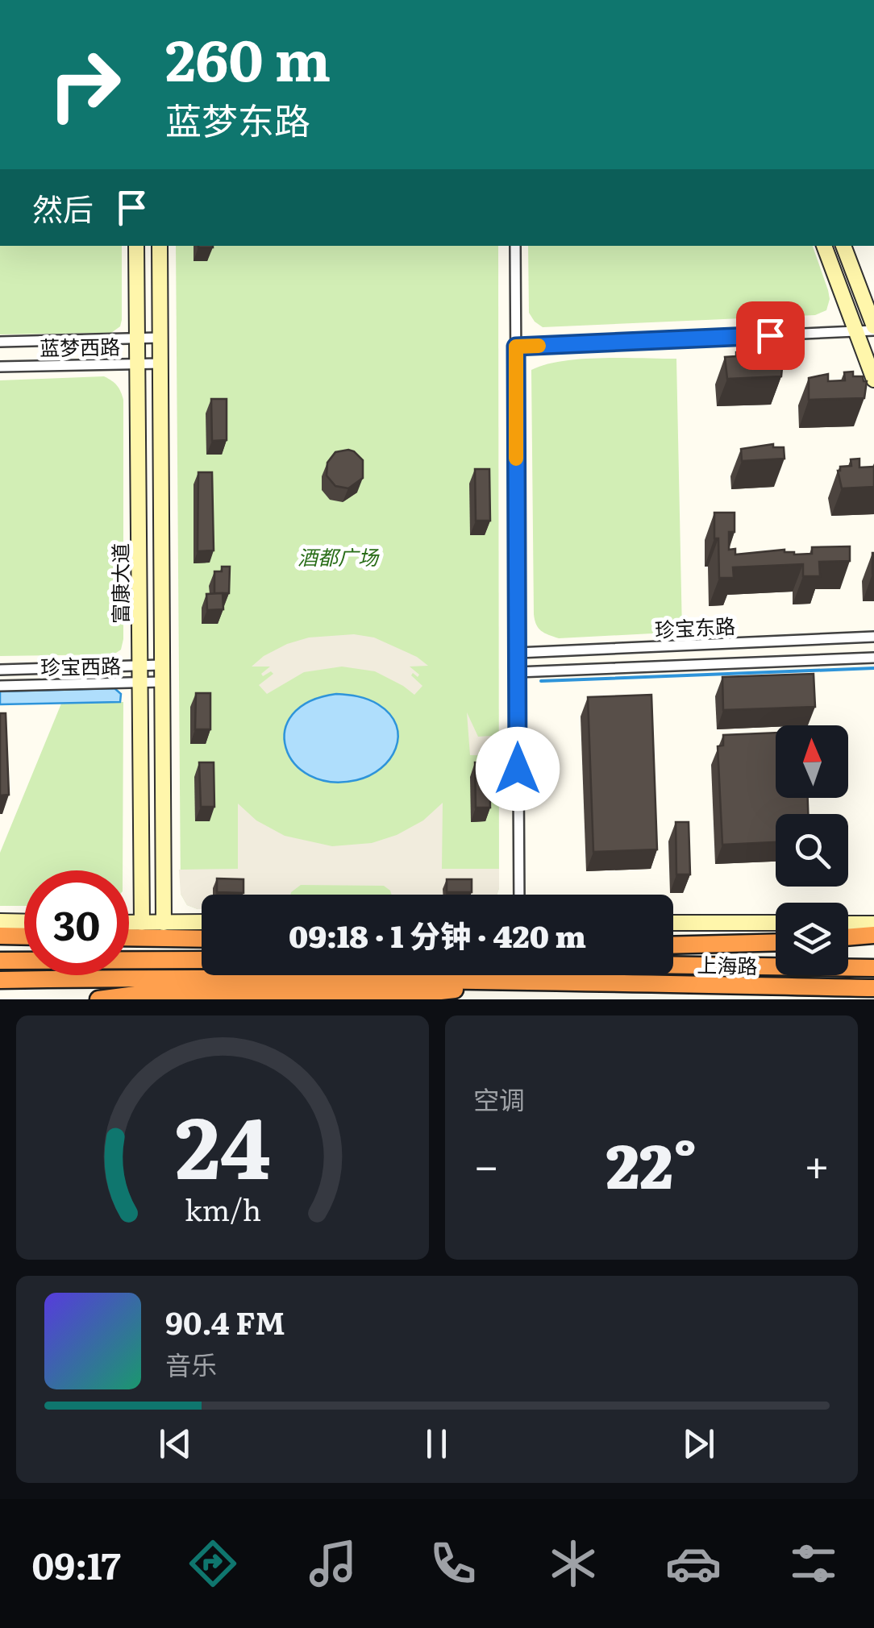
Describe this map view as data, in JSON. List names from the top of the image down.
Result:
{
  "streets": {
    "highway": ["上海路"],
    "street": [
      "蓝梦西路",
      "富康大道",
      "珍宝东路",
      "珍宝西路"
    ]
  },
  "crossings": [
    ["蓝梦西路", "富康大道"],
    ["富康大道", "珍宝西路"]
  ],
  "parks": ["酒都广场"],
  "north": "top",
  "page": {
    "turn": ["260 m", "蓝梦东路"],
    "then": "然后",
    "limit": "30",
    "trip": "09:18 · 1 分钟 · 420 m",
    "tile": "空调",
    "heat": ["−", "22°", "+"],
    "song": ["90.4 FM", "音乐"],
    "tabs": "09:17",
    "gauge": ["24", "km/h"]
  }
}
